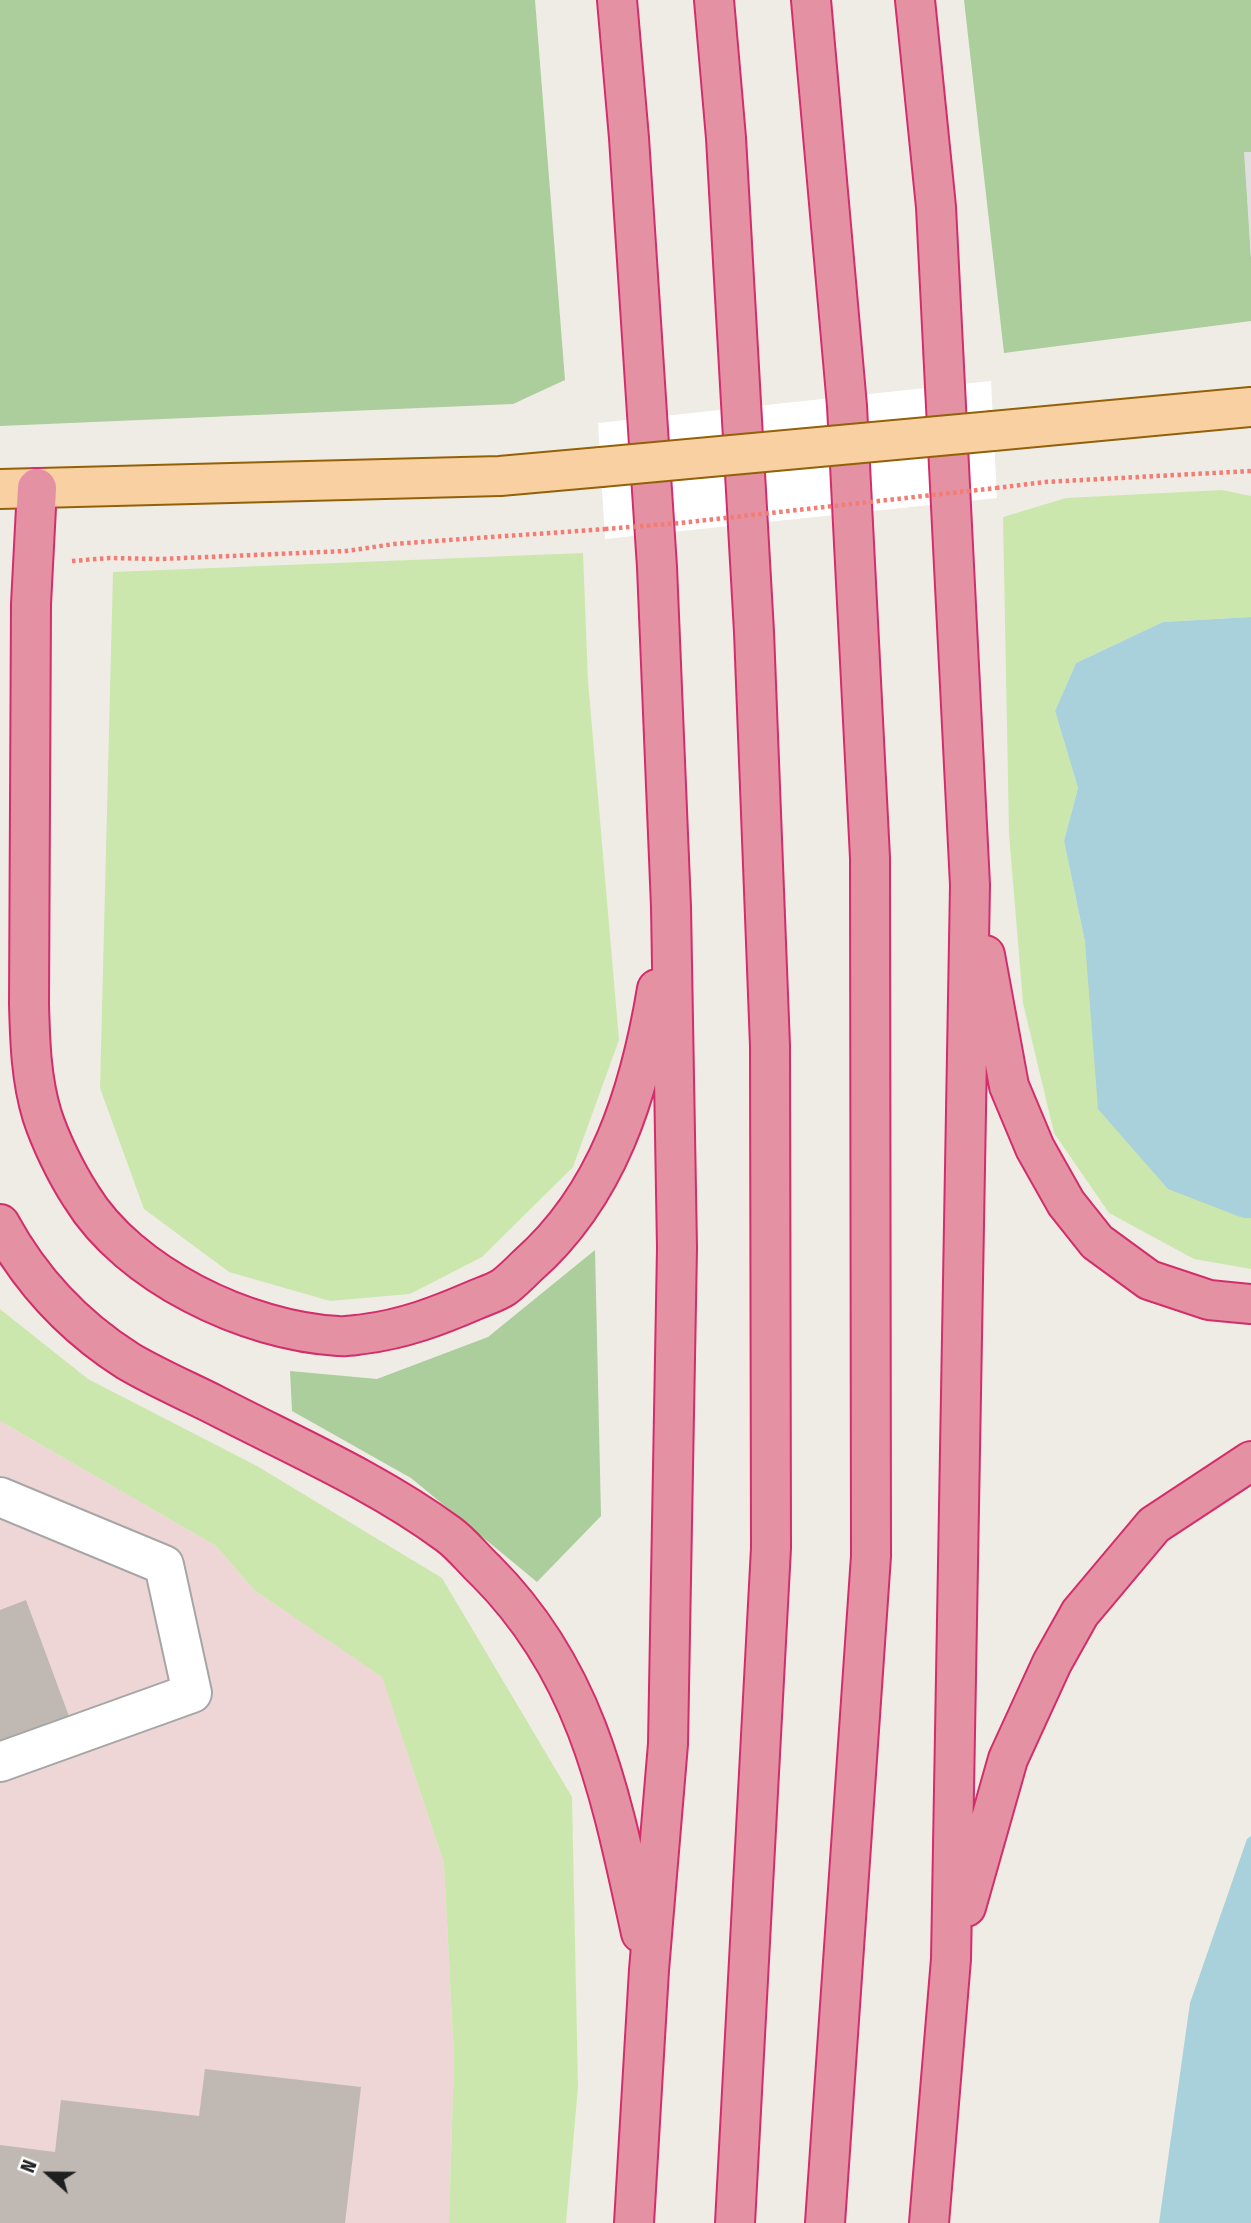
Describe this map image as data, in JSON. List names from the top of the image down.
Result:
{
  "north": "left"
}
